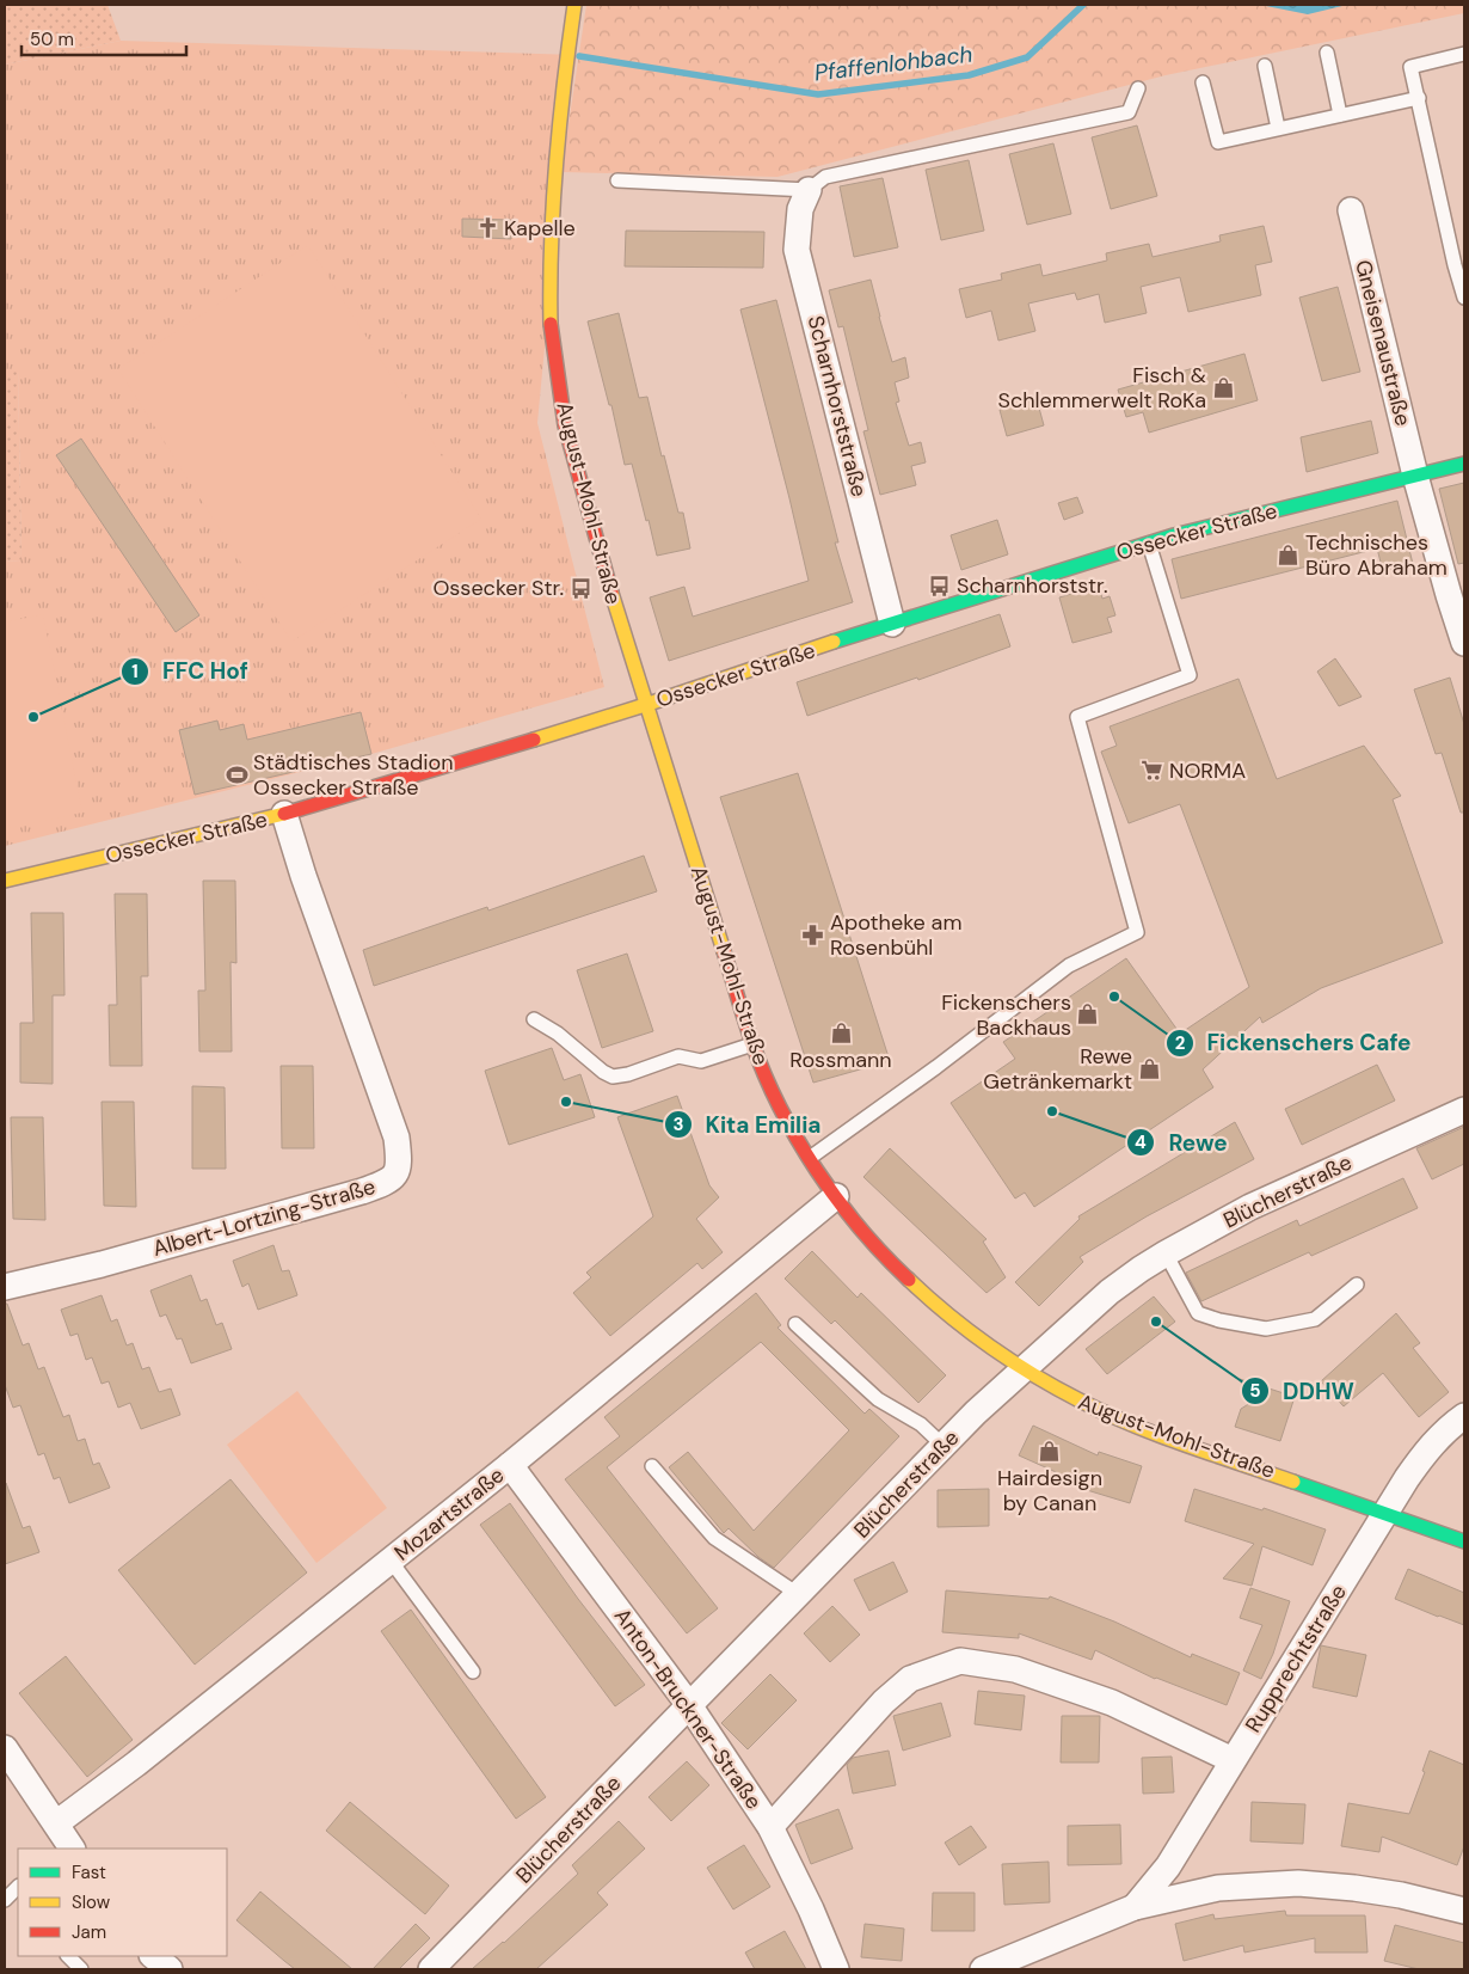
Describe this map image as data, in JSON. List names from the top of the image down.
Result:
{
  "streets": {
    "main road": ["August-Mohl-Straße", "Ossecker Straße"],
    "street": [
      "Gneisenaustraße",
      "Scharnhorststraße",
      "Blücherstraße",
      "Albert-Lortzing-Straße",
      "Mozartstraße",
      "Rupprechtstraße",
      "Anton-Bruckner-Straße"
    ]
  },
  "crossings": [
    ["Gneisenaustraße", "Ossecker Straße"],
    ["Scharnhorststraße", "Ossecker Straße"],
    ["August-Mohl-Straße", "Ossecker Straße"],
    ["August-Mohl-Straße", "Blücherstraße"],
    ["August-Mohl-Straße", "Mozartstraße"],
    ["August-Mohl-Straße", "Rupprechtstraße"],
    ["Ossecker Straße", "Albert-Lortzing-Straße"],
    ["Blücherstraße", "Anton-Bruckner-Straße"],
    ["Mozartstraße", "Anton-Bruckner-Straße"]
  ],
  "water": ["Pfaffenlohbach"],
  "places": {
    "church": ["Kapelle"],
    "shop": [
      "Fisch & Schlemmerwelt RoKa",
      "Technisches Büro Abraham",
      "Fickenschers Backhaus",
      "Rossmann",
      "Rewe Getränkemarkt",
      "Hairdesign by Canan"
    ],
    "bus stop": ["Scharnhorststr.", "Ossecker Str."],
    "other": [
      "FFC Hof",
      "Fickenschers Cafe",
      "Kita Emilia",
      "Rewe",
      "DDHW"
    ],
    "supermarket": ["NORMA"],
    "sports": ["Städtisches Stadion Ossecker Straße"],
    "pharmacy": ["Apotheke am Rosenbühl"]
  },
  "legend": ["Fast", "Slow", "Jam"],
  "scale_bar": "50 m"
}
